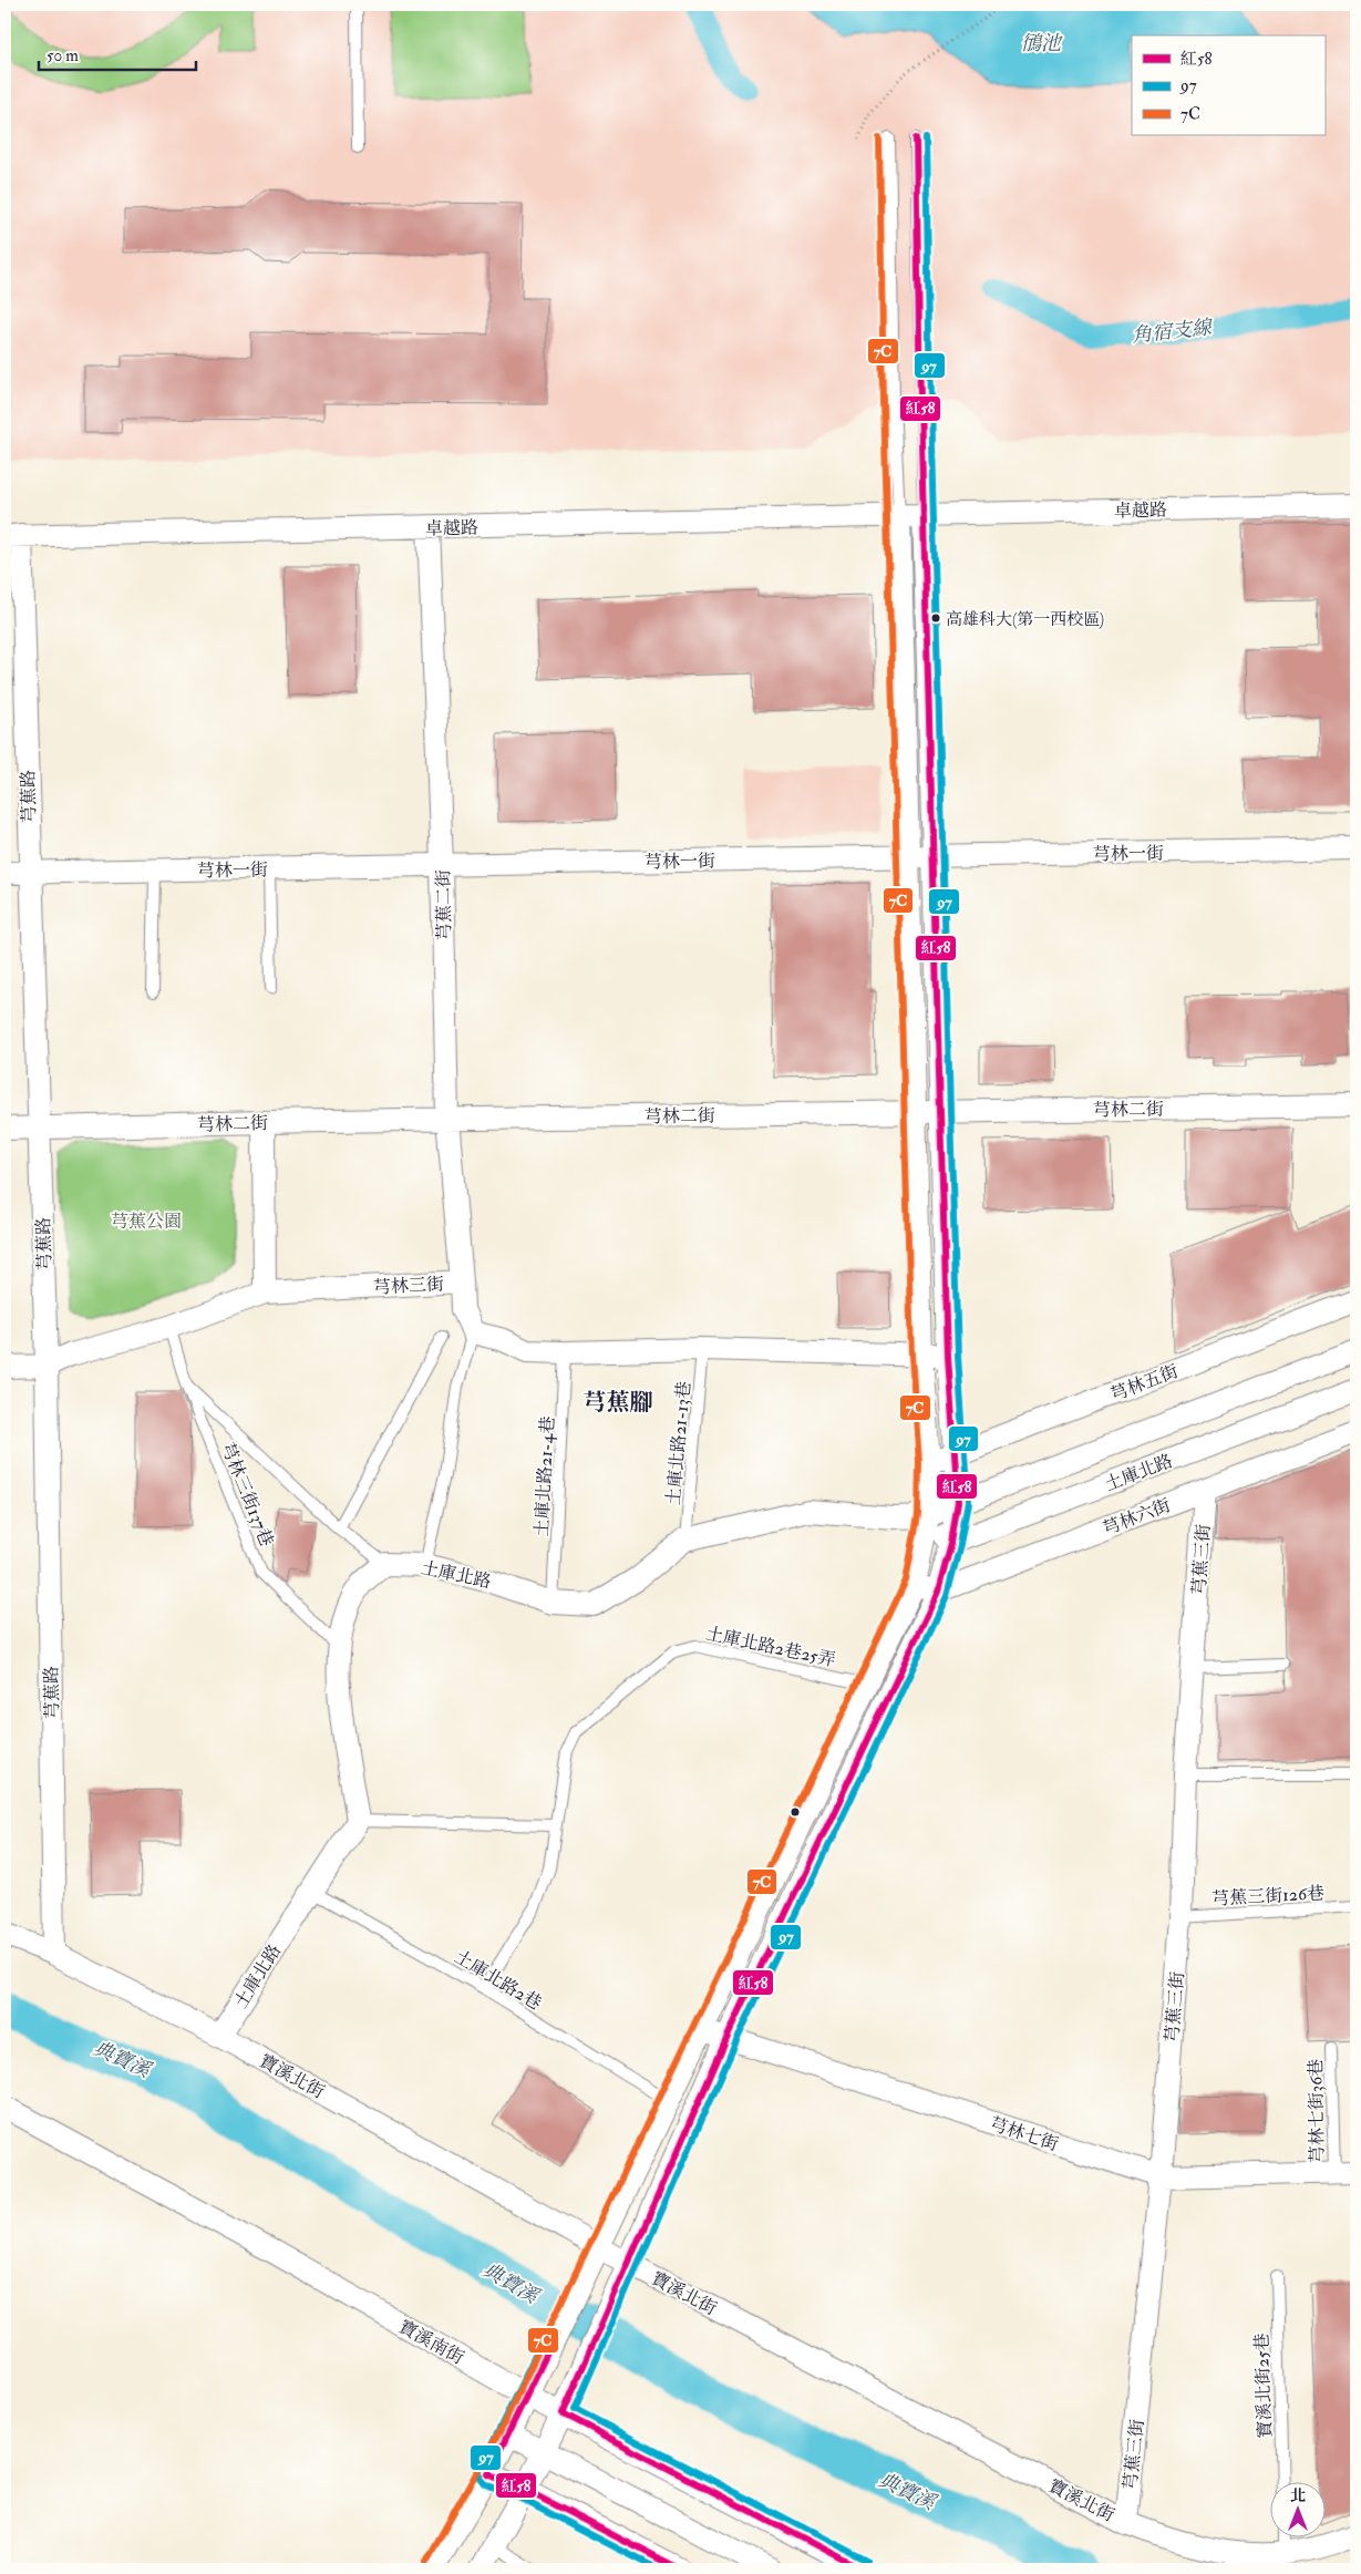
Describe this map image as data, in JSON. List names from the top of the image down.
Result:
{
  "streets": {
    "street": [
      "卓越路",
      "芎蕉路",
      "芎林一街",
      "芎蕉二街",
      "芎林二街",
      "芎林三街",
      "芎林五街",
      "土庫北路",
      "芎林六街",
      "芎蕉三街",
      "寶溪北街",
      "芎林七街",
      "寶溪南街"
    ],
    "lane": [
      "土庫北路21-13巷",
      "土庫北路21-4巷",
      "芎林三街137巷",
      "土庫北路2巷25弄",
      "芎蕉三街126巷",
      "土庫北路2巷",
      "芎林七街36巷",
      "寶溪北街25巷"
    ]
  },
  "crossings": [
    ["卓越路", "芎蕉路"],
    ["卓越路", "芎蕉二街"],
    ["芎蕉路", "芎林一街"],
    ["芎蕉路", "芎林二街"],
    ["芎蕉路", "芎林三街"],
    ["芎蕉路", "寶溪北街"],
    ["芎林一街", "芎蕉二街"],
    ["芎蕉二街", "芎林二街"],
    ["芎蕉二街", "芎林三街"],
    ["芎林三街", "芎林三街137巷"],
    ["土庫北路21-13巷", "土庫北路"],
    ["土庫北路", "土庫北路21-4巷"],
    ["土庫北路", "土庫北路2巷"],
    ["土庫北路", "寶溪北街"],
    ["芎林六街", "芎蕉三街"],
    ["芎蕉三街", "芎蕉三街126巷"],
    ["芎蕉三街", "寶溪北街"],
    ["芎蕉三街", "芎林七街"],
    ["土庫北路2巷25弄", "土庫北路2巷"],
    ["芎林七街36巷", "芎林七街"]
  ],
  "districts": ["芎蕉腳"],
  "water": ["鴴池", "角宿支線", "典寶溪"],
  "parks": ["芎蕉公園"],
  "places": ["高雄科大(第一西校區)"],
  "lines": ["transit line 紅58", "transit line 97", "transit line 7C"],
  "legend": ["紅58", "97", "7C"],
  "scale_bar": "50 m",
  "north": "top"
}
